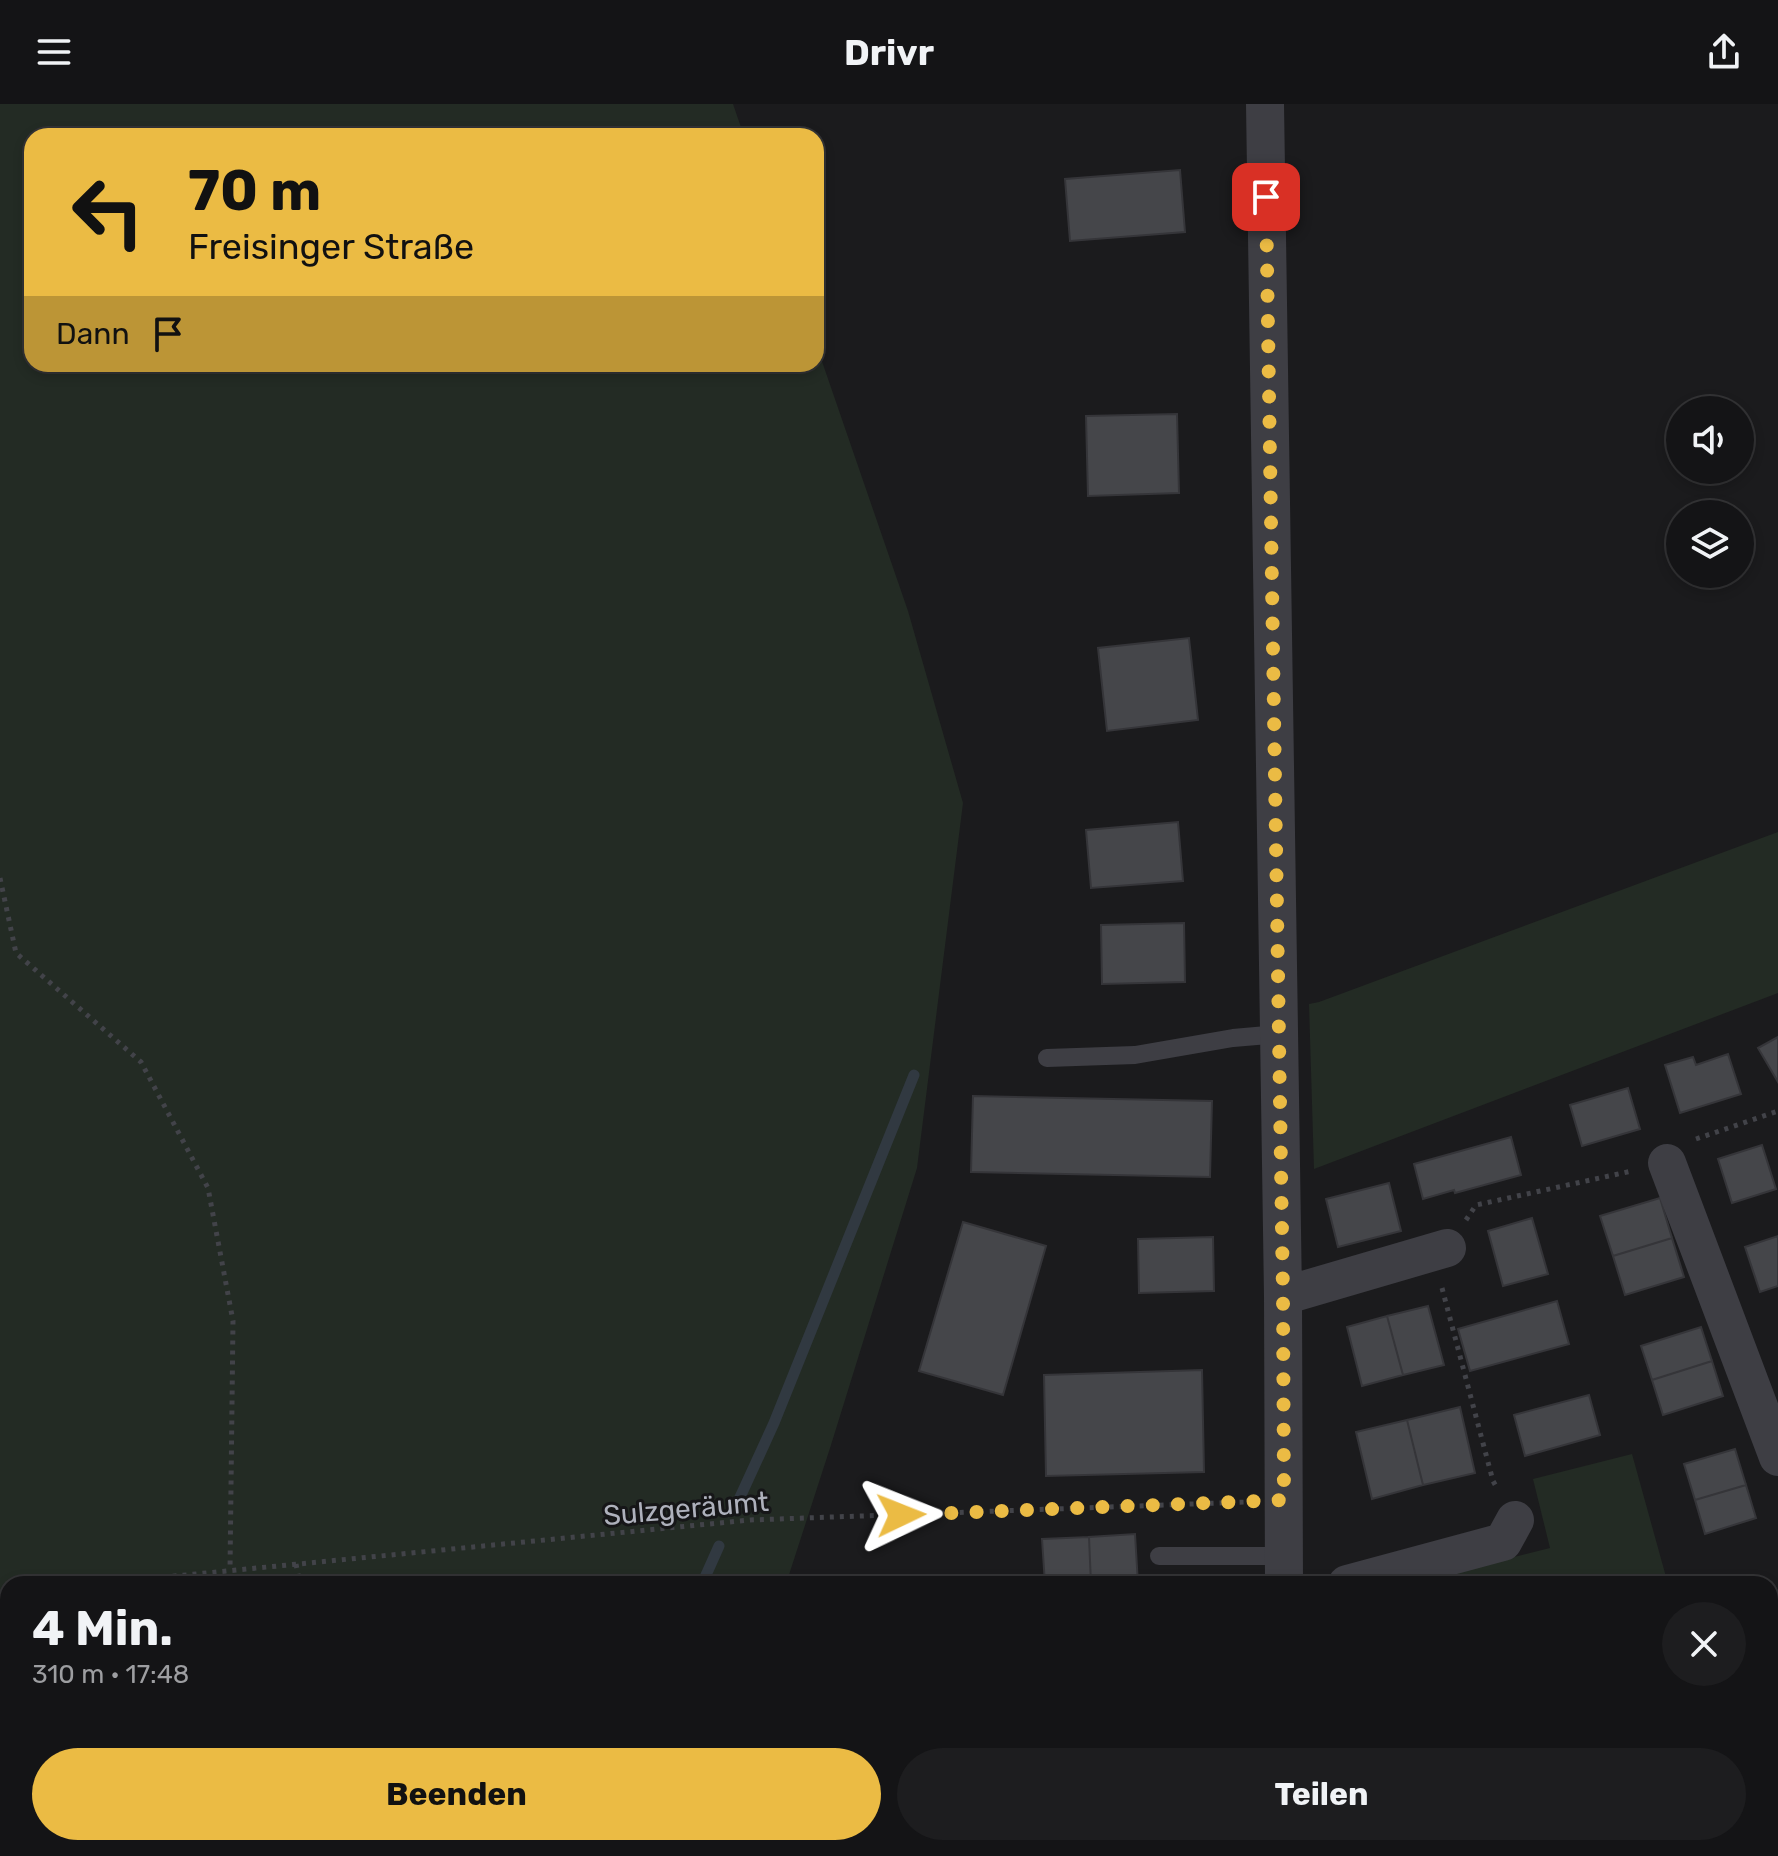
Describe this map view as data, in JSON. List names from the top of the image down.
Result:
{
  "streets": {
    "path": ["Sulzgeräumt"]
  },
  "page": {
    "header": "Drivr",
    "turn": ["70 m", "Freisinger Straße"],
    "then": "Dann",
    "heading": ["4 Min.", "310 m · 17:48"],
    "buttons": ["Beenden", "Teilen"]
  }
}
